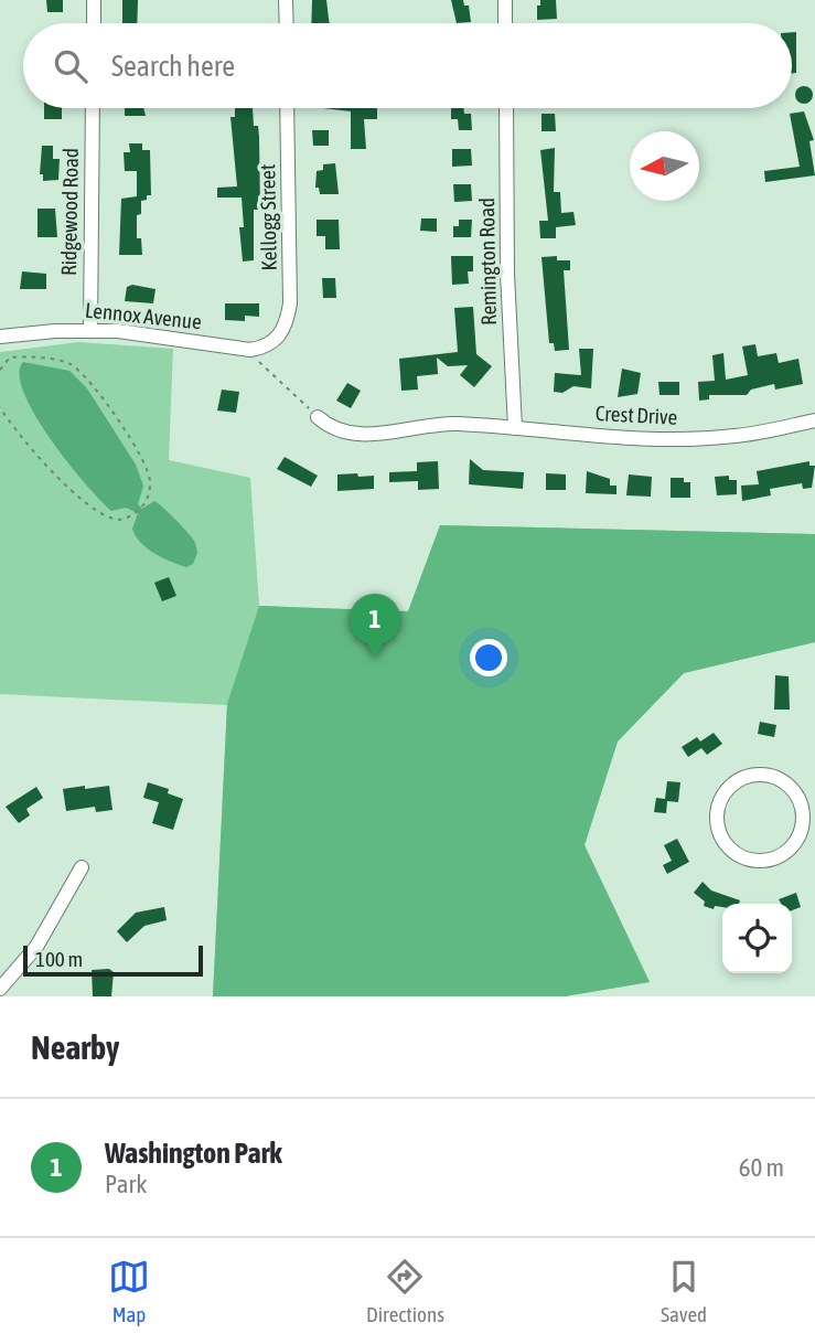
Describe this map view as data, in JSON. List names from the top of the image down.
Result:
{
  "streets": {
    "street": [
      "Ridgewood Road",
      "Kellogg Street",
      "Remington Road",
      "Lennox Avenue",
      "Crest Drive"
    ]
  },
  "crossings": [
    ["Ridgewood Road", "Lennox Avenue"],
    ["Kellogg Street", "Lennox Avenue"],
    ["Remington Road", "Crest Drive"]
  ],
  "scale_bar": "100 m",
  "north": "left",
  "page": {
    "search": "Search here",
    "pins": "1",
    "scale": "100 m",
    "heading": "Nearby",
    "list": [
      {
        "mark": "1",
        "name": "Washington Park",
        "note": "Park",
        "value": "60 m"
      }
    ],
    "nav": ["Map", "Directions", "Saved"]
  }
}
